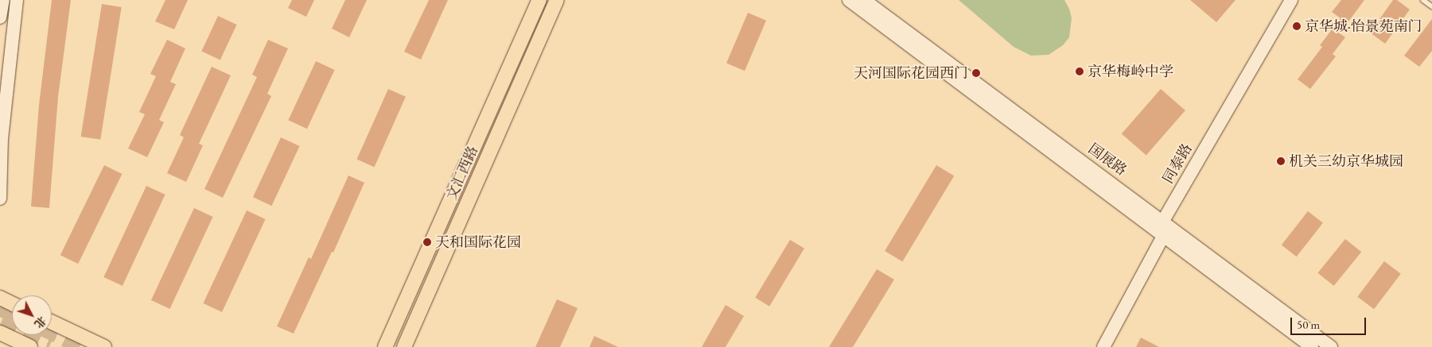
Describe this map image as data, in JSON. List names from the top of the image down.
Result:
{
  "streets": {
    "main road": ["文汇西路"],
    "street": ["国展路", "同泰路"]
  },
  "crossings": [
    ["国展路", "同泰路"]
  ],
  "places": [
    "京华城·怡景苑南门",
    "京华梅岭中学",
    "天河国际花园西门",
    "机关三幼京华城园",
    "天和国际花园"
  ],
  "scale_bar": "50 m",
  "north": "bottom right"
}
